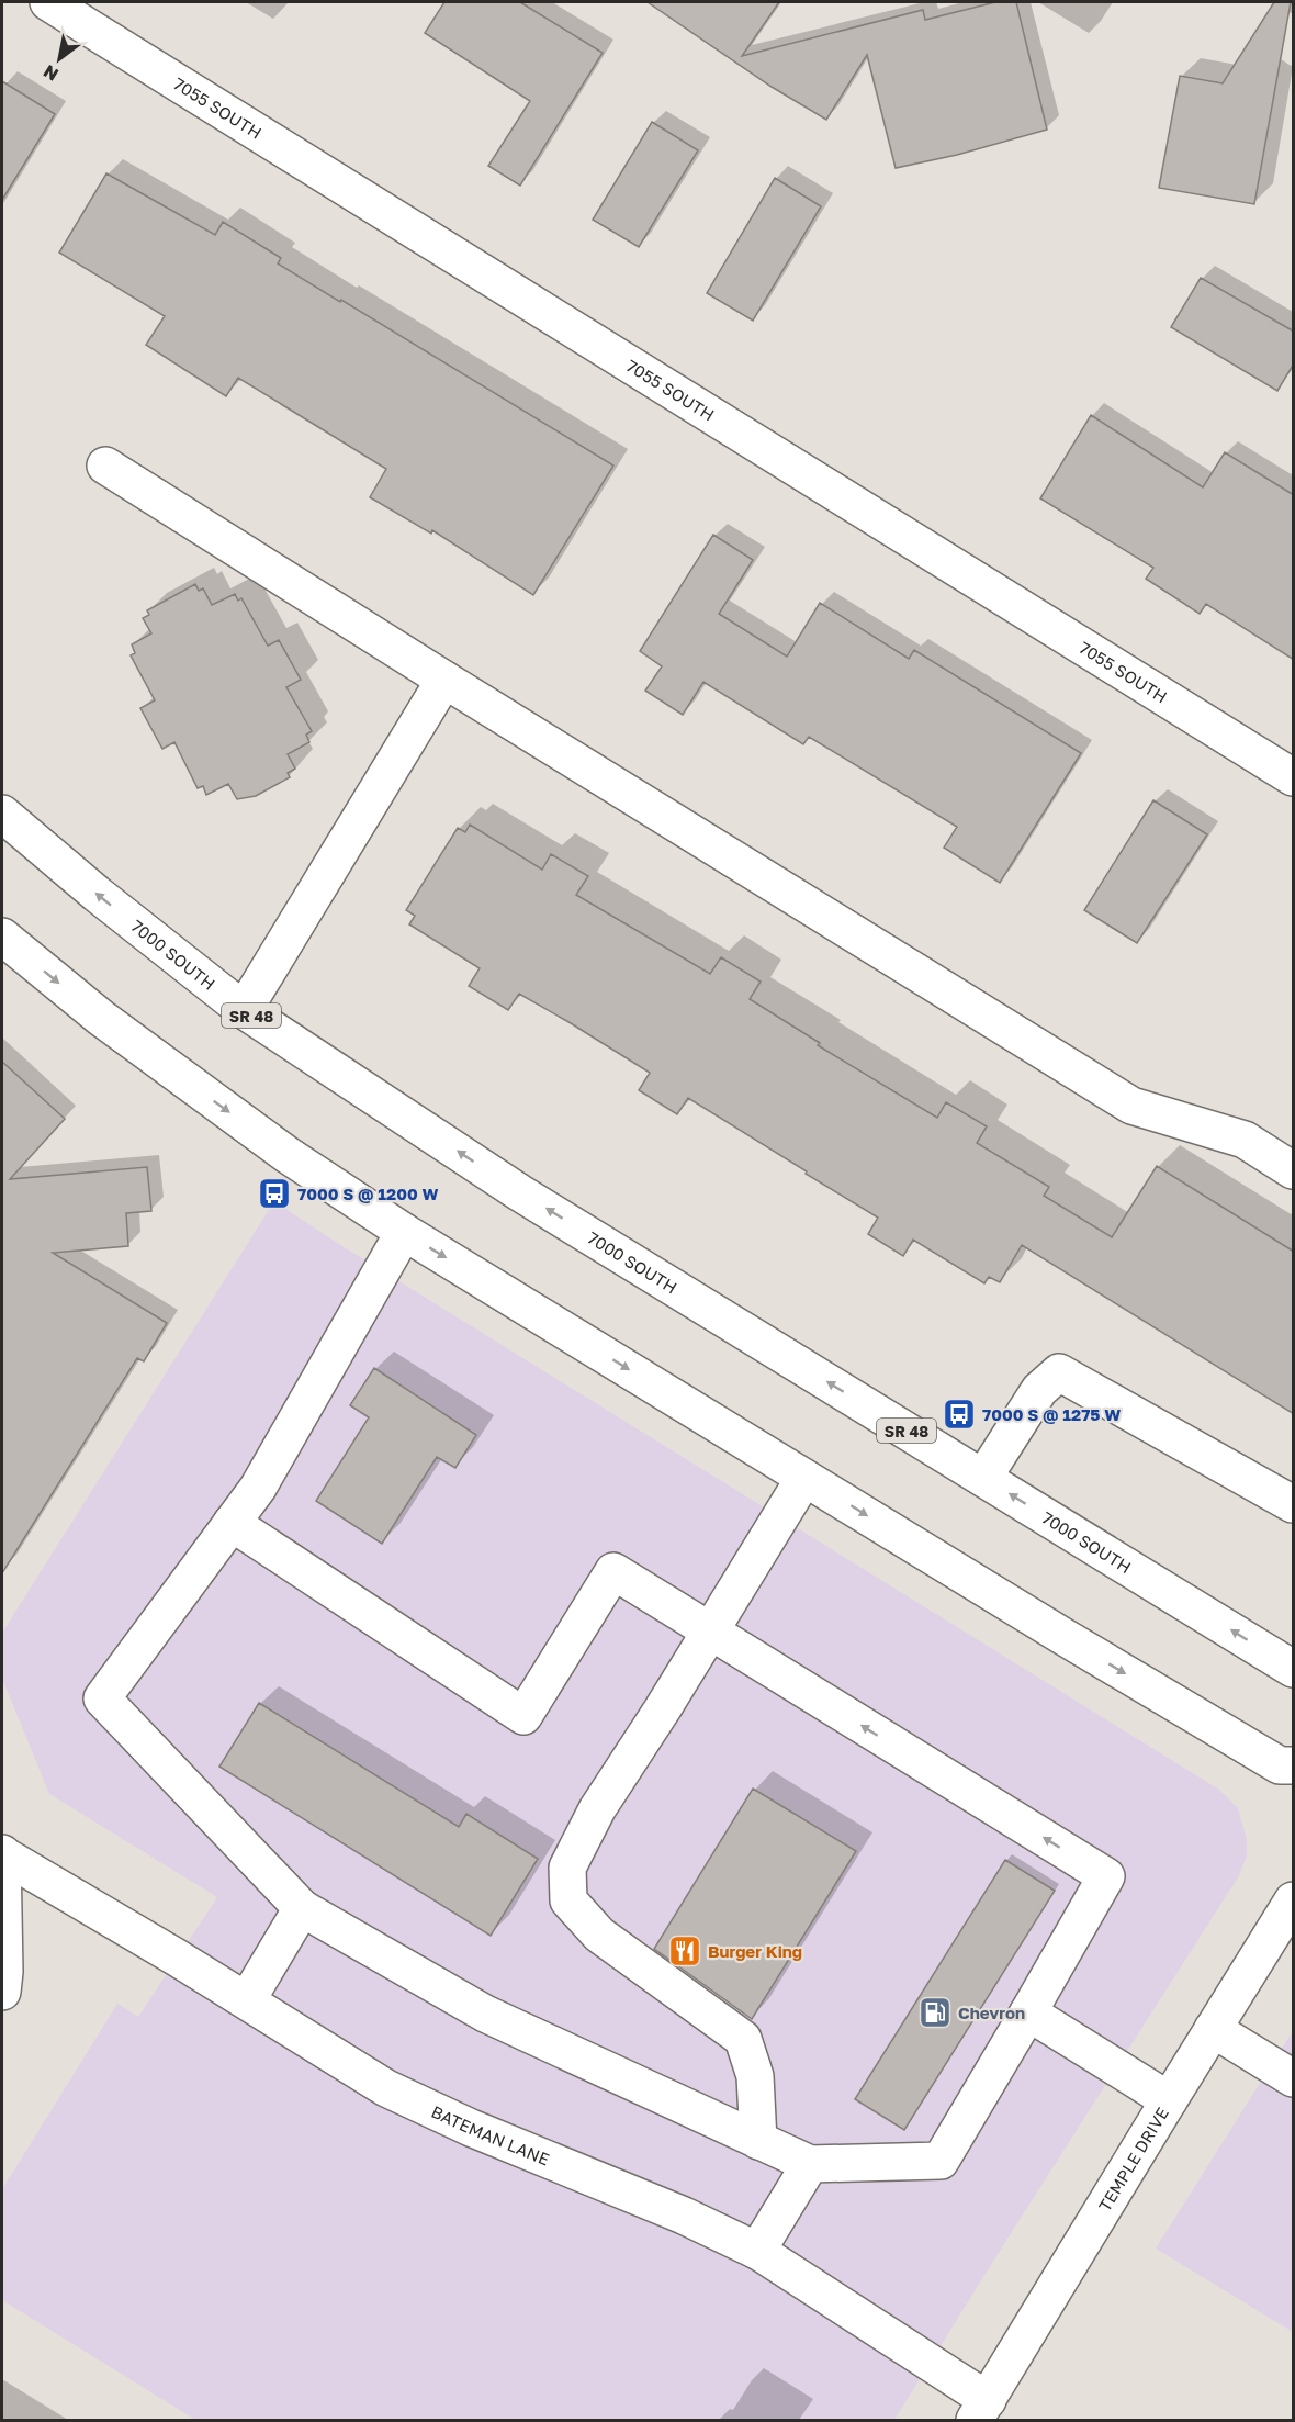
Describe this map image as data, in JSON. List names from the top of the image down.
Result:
{
  "streets": {
    "main road": [
      "7055 SOUTH",
      "7000 SOUTH",
      "SR 48",
      "BATEMAN LANE",
      "TEMPLE DRIVE"
    ]
  },
  "crossings": [
    ["BATEMAN LANE", "TEMPLE DRIVE"]
  ],
  "places": {
    "bus stop": ["7000 S @ 1200 W", "7000 S @ 1275 W"],
    "restaurant": ["Burger King"],
    "fuel station": ["Chevron"]
  },
  "north": "bottom left"
}
